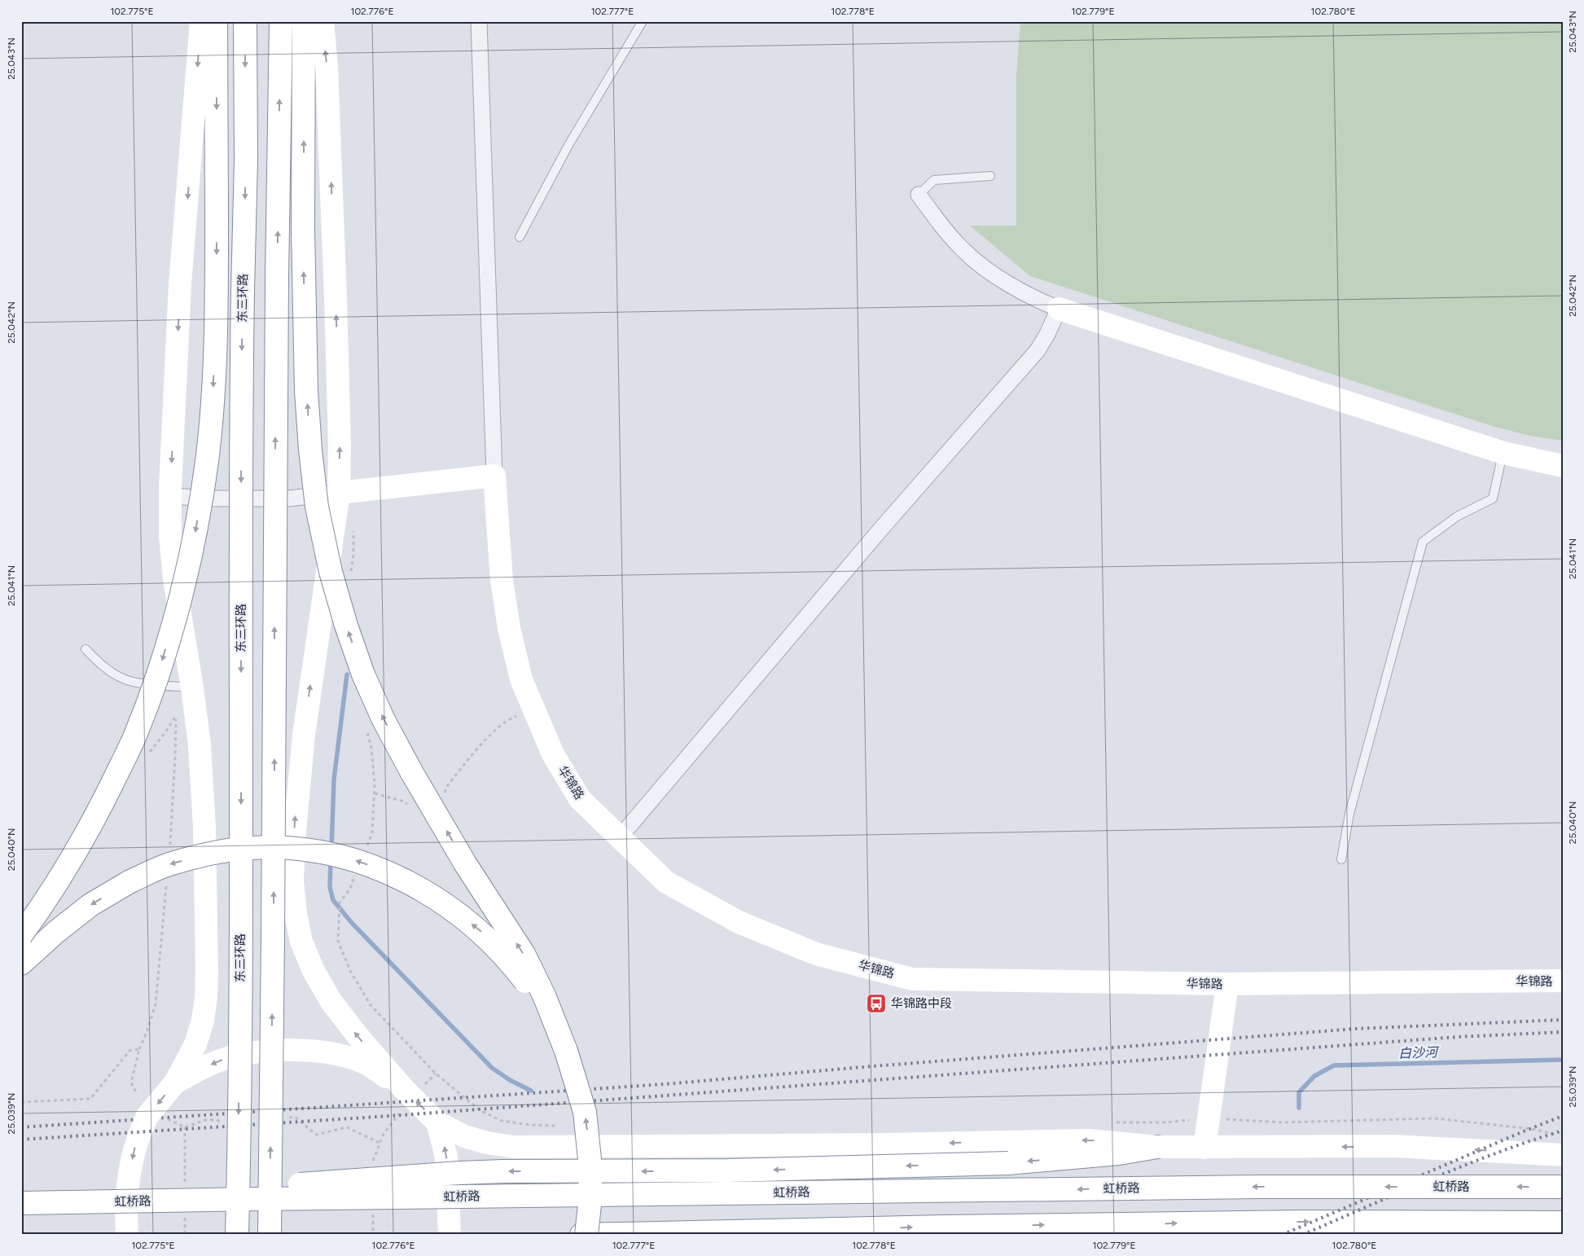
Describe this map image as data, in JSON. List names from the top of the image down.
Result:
{
  "streets": {
    "main road": ["东三环路", "华锦路", "虹桥路"]
  },
  "water": ["白沙河"],
  "places": {
    "bus stop": ["华锦路中段"]
  },
  "coordinates": [
    "102.775°E",
    "102.776°E",
    "102.777°E",
    "102.778°E",
    "102.779°E",
    "102.780°E",
    "25.043°N",
    "25.042°N",
    "25.041°N",
    "25.040°N",
    "25.039°N"
  ]
}
